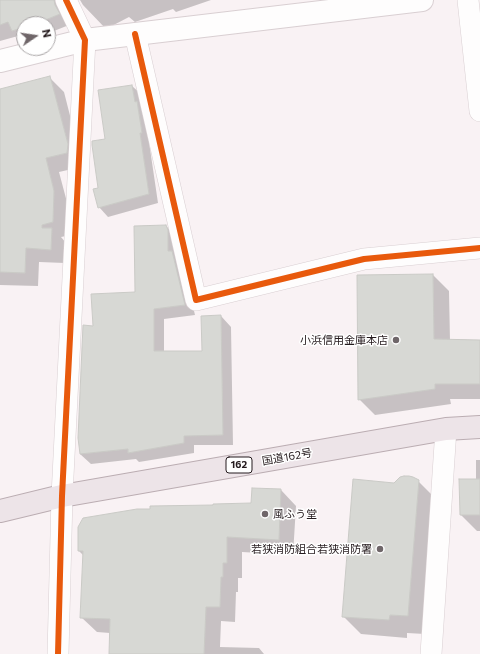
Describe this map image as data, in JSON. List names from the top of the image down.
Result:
{
  "streets": {
    "highway": ["国道162号", "162"]
  },
  "places": ["小浜信用金庫本店", "風ふう堂", "若狭消防組合若狭消防署"],
  "north": "right"
}
